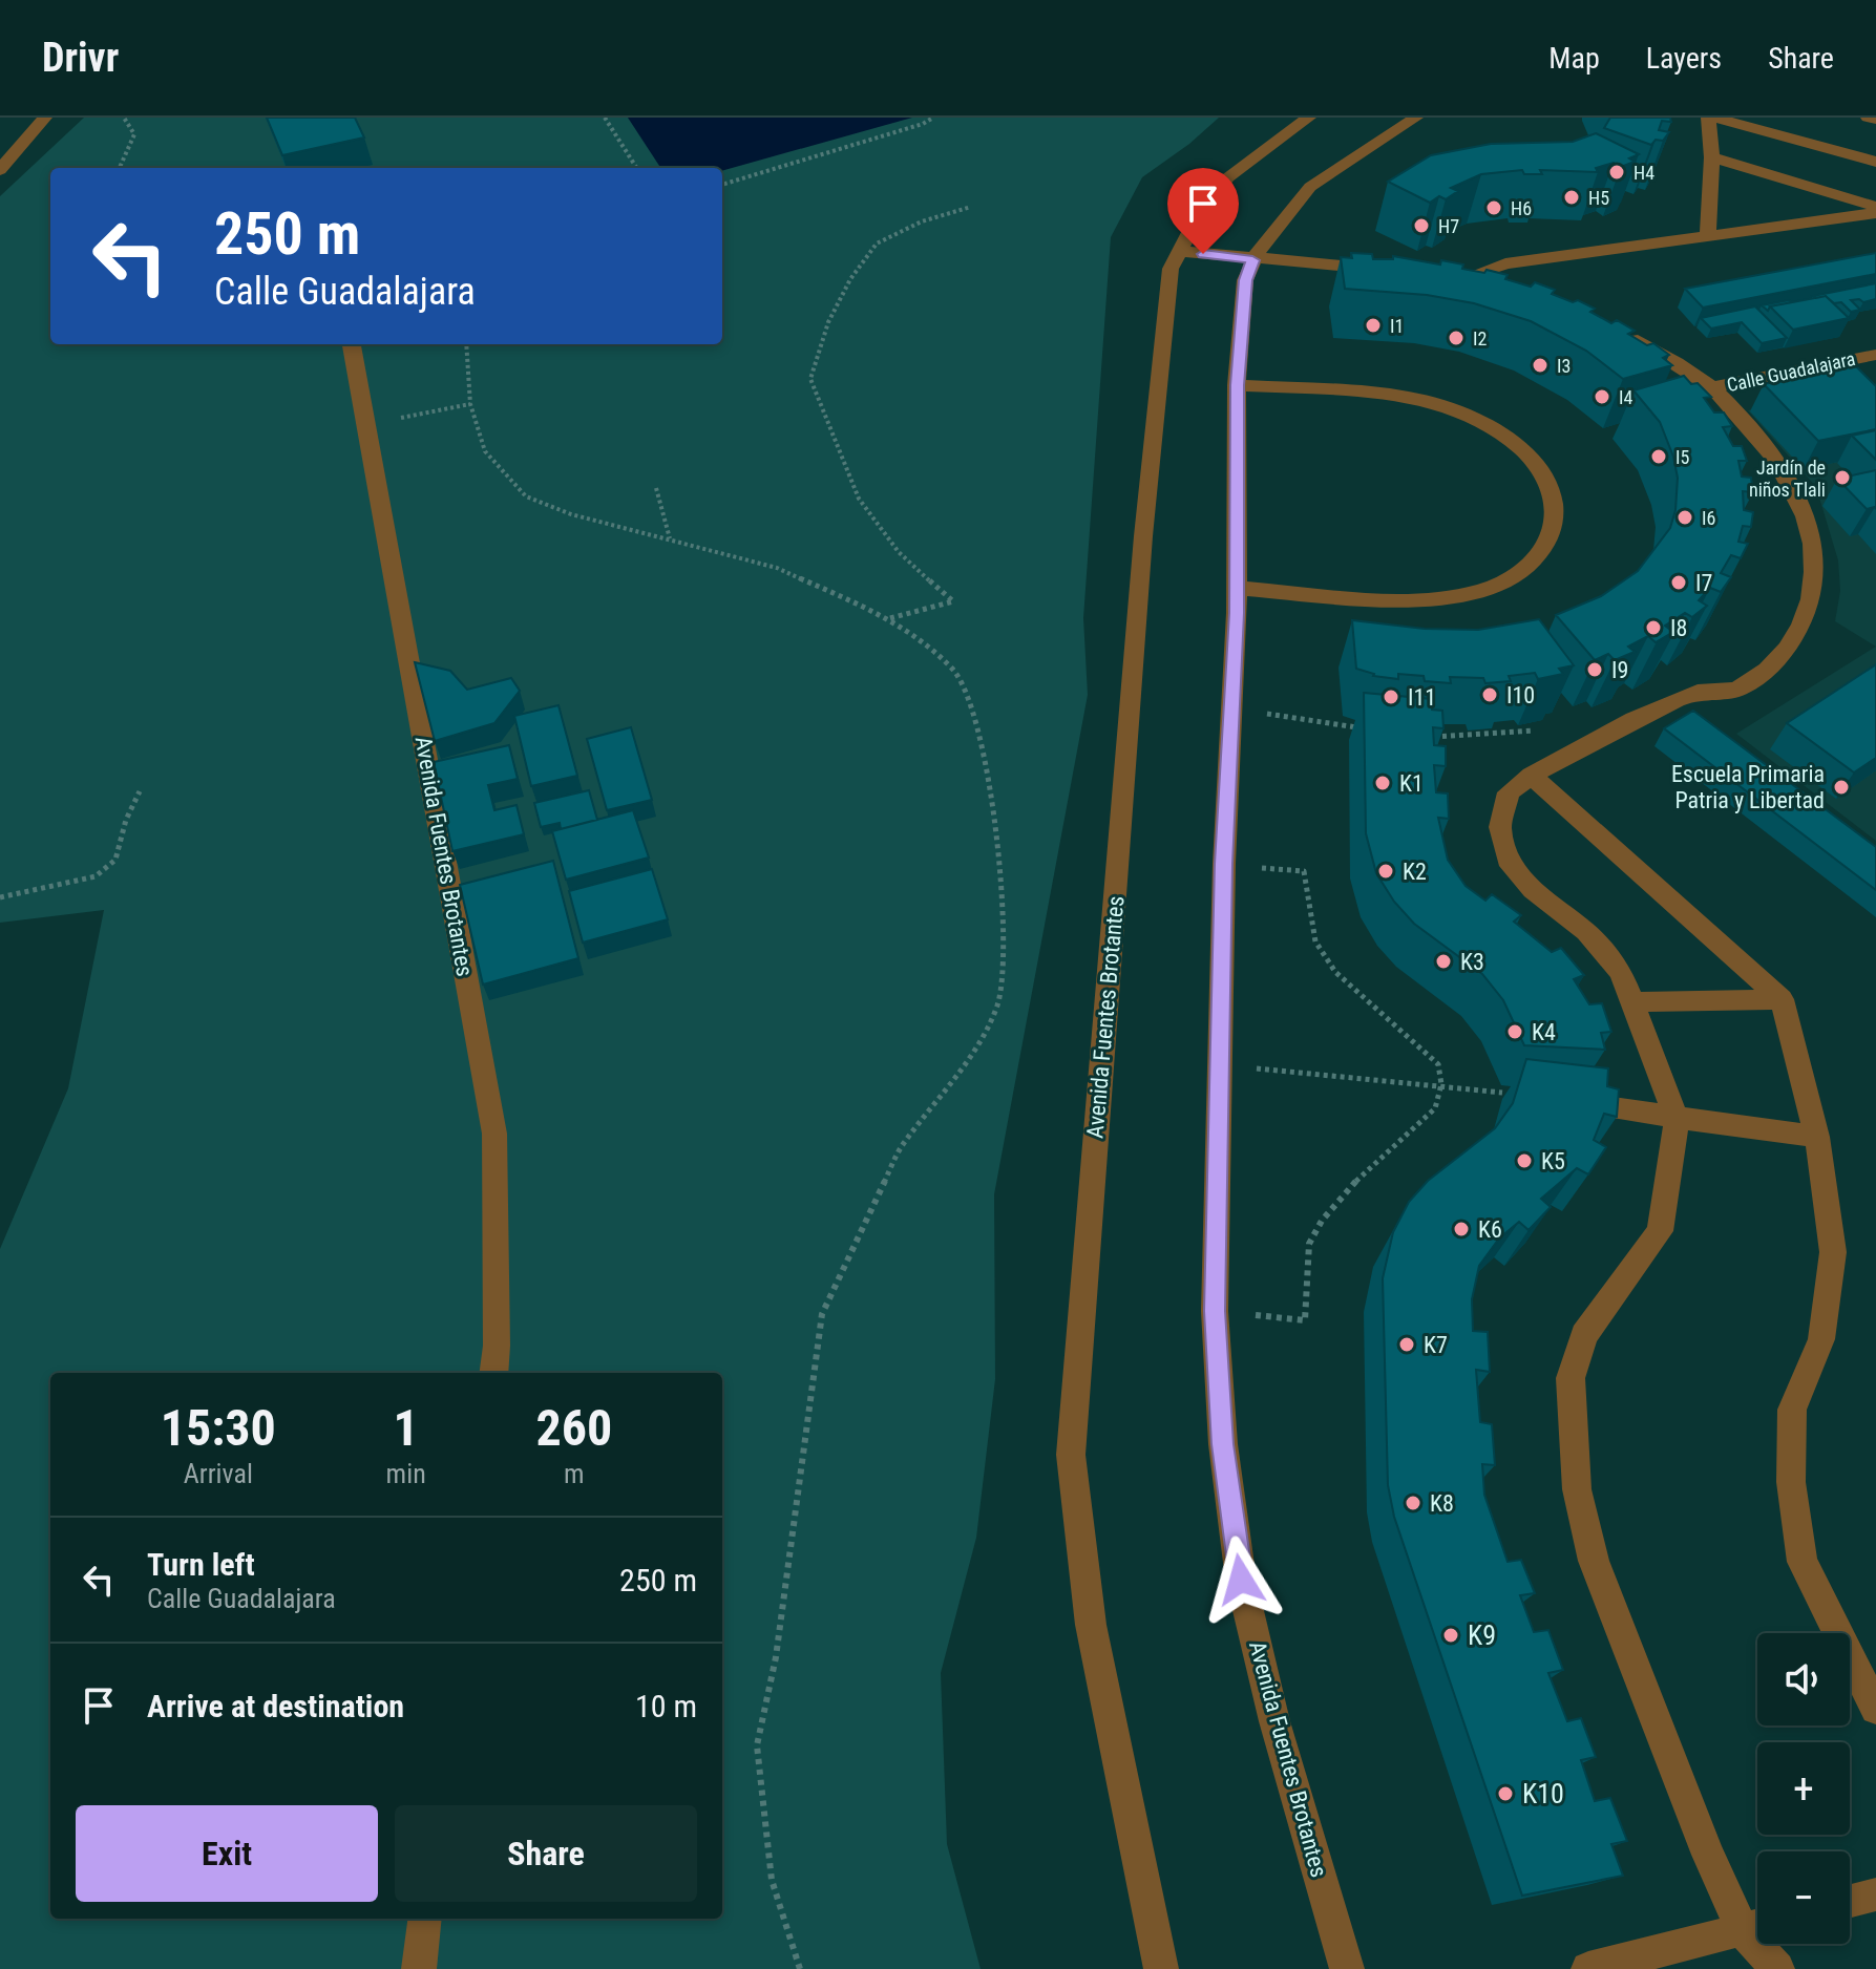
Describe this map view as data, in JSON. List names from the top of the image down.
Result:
{
  "streets": {
    "street": ["Calle Guadalajara", "Avenida Fuentes Brotantes"]
  },
  "places": [
    "H4",
    "H5",
    "H6",
    "H7",
    "I1",
    "I2",
    "I3",
    "I4",
    "I5",
    "Jardín de niños Tlali",
    "I6",
    "I7",
    "I8",
    "I9",
    "I10",
    "I11",
    "K1",
    "Escuela Primaria Patria y Libertad",
    "K2",
    "K3",
    "K4",
    "K5",
    "K6",
    "K7",
    "K8",
    "K9",
    "K10"
  ],
  "page": {
    "header": "Drivr",
    "nav": ["Map", "Layers", "Share"],
    "turn": ["250 m", "Calle Guadalajara"],
    "eta": [
      "15:30",
      "Arrival",
      "1",
      "min",
      "260",
      "m"
    ],
    "list": [
      {
        "name": "Turn left",
        "note": "Calle Guadalajara",
        "value": "250 m"
      },
      {
        "name": "Arrive at destination",
        "value": "10 m"
      }
    ],
    "map_buttons": ["+", "−"],
    "buttons": ["Exit", "Share"]
  }
}
